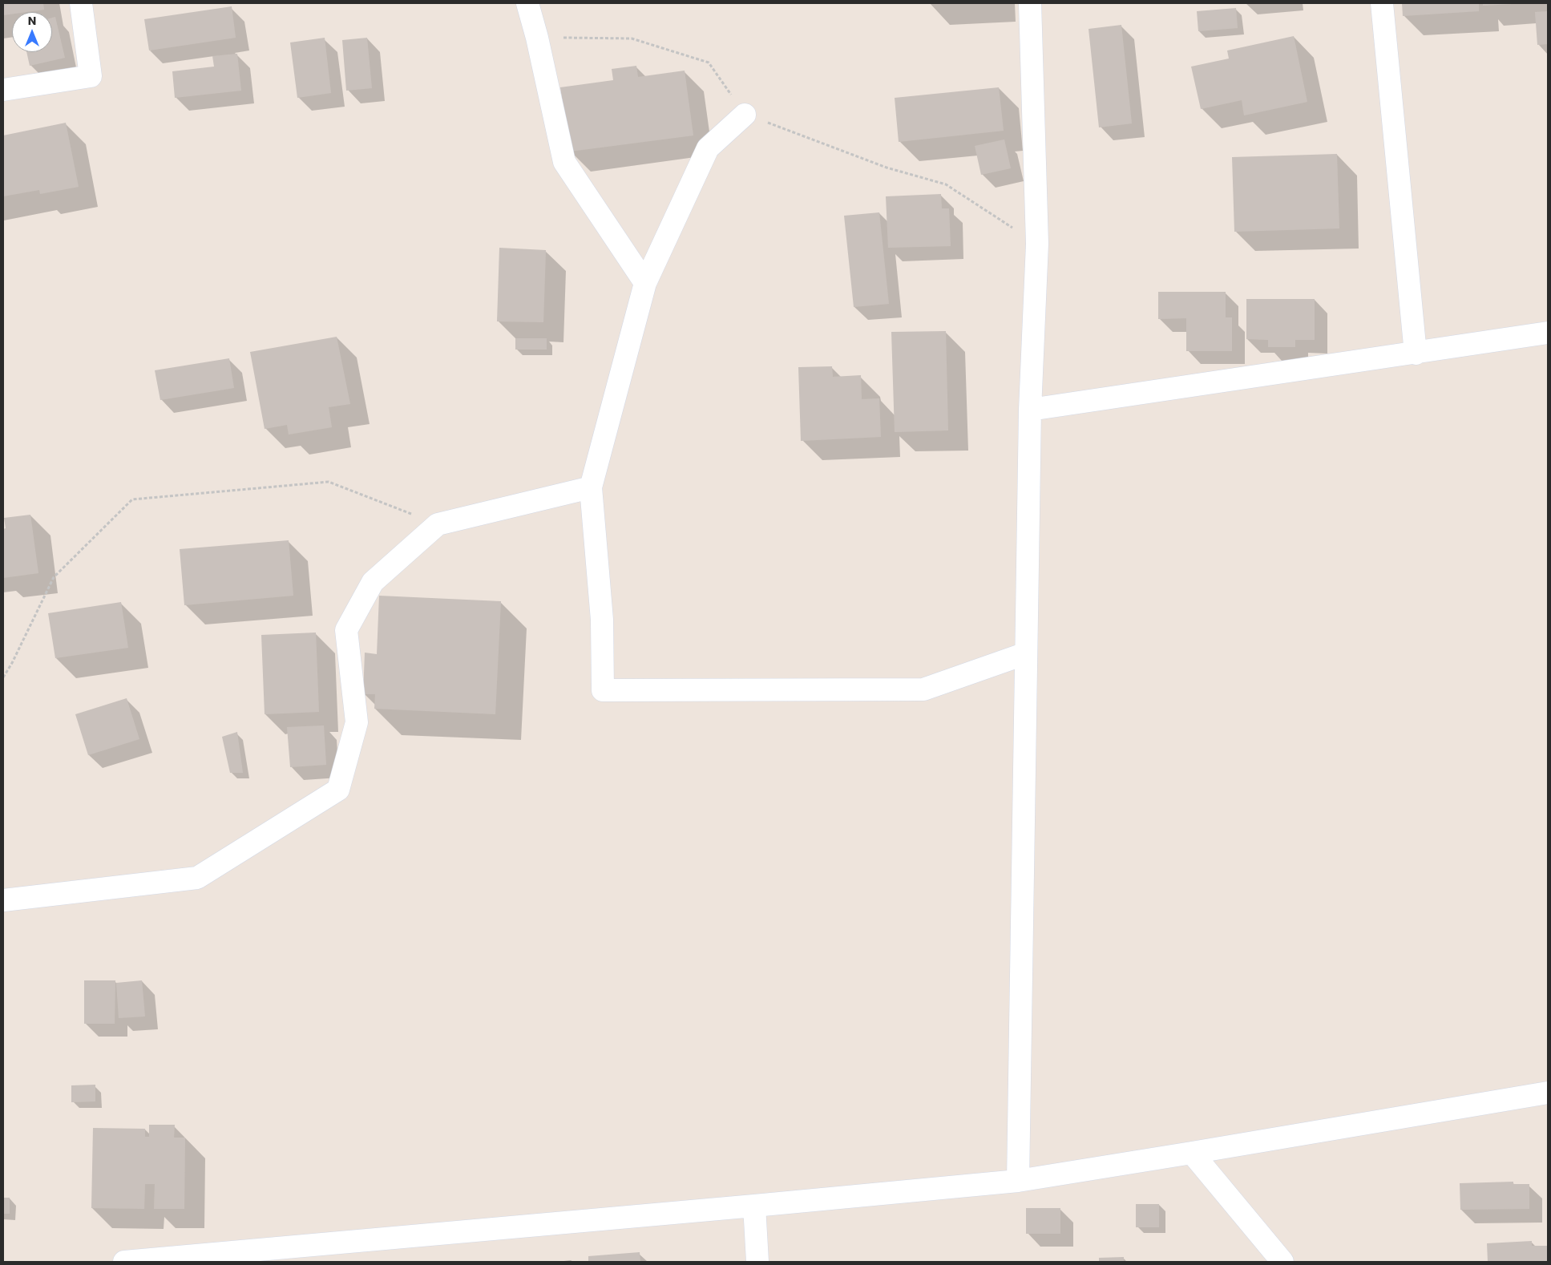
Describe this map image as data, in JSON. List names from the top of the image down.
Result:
{
  "north": "top"
}
